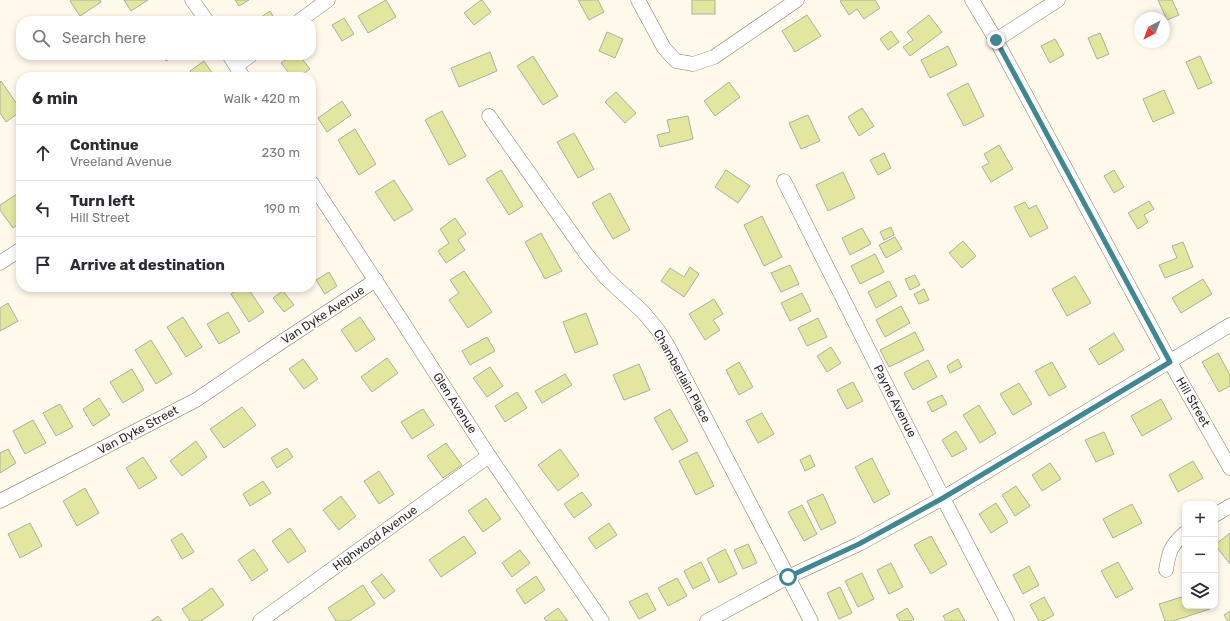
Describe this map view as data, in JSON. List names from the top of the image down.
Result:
{
  "streets": {
    "street": [
      "Van Dyke Avenue",
      "Chamberlain Place",
      "Payne Avenue",
      "Hill Street",
      "Glen Avenue",
      "Van Dyke Street",
      "Highwood Avenue"
    ]
  },
  "crossings": [
    ["Van Dyke Avenue", "Glen Avenue"],
    ["Van Dyke Avenue", "Van Dyke Street"],
    ["Glen Avenue", "Highwood Avenue"]
  ],
  "north": "bottom left",
  "page": {
    "search": "Search here",
    "heading": ["6 min", "Walk · 420 m"],
    "list": [
      ["Continue", "Vreeland Avenue", "230 m"],
      ["Turn left", "Hill Street", "190 m"],
      "Arrive at destination"
    ],
    "map_buttons": ["+", "−"]
  }
}
